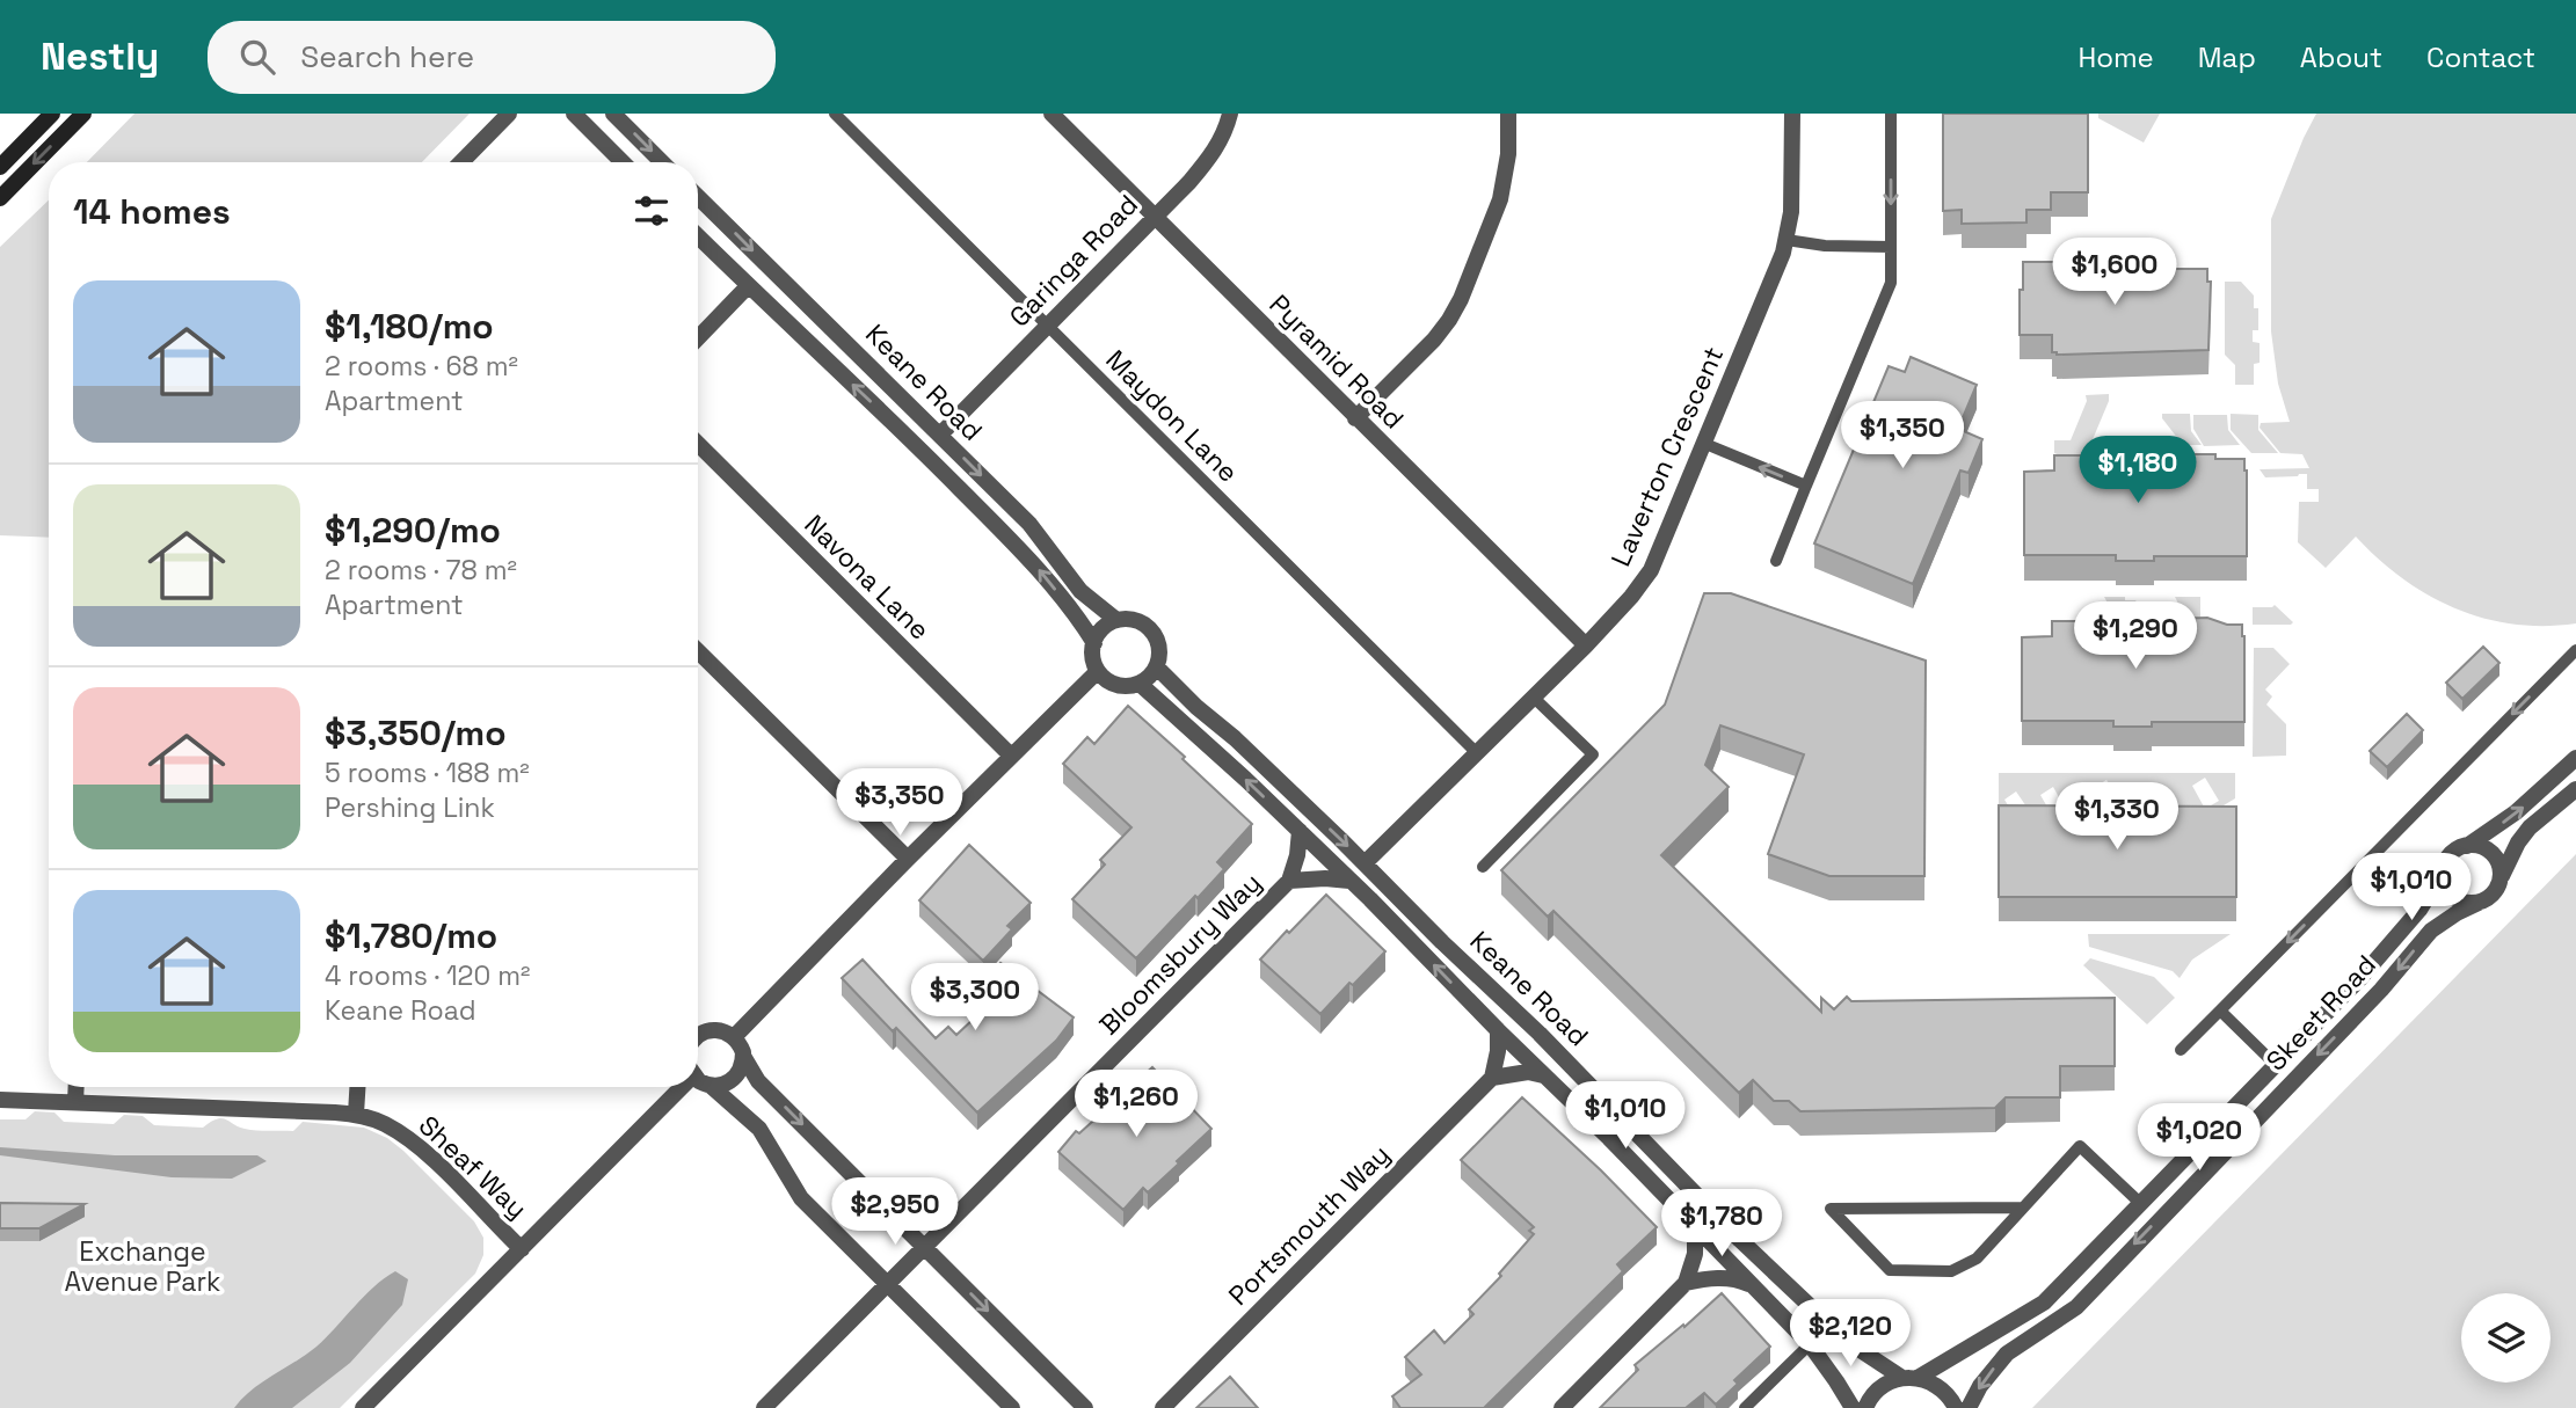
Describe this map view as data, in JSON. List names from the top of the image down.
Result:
{
  "streets": {
    "street": [
      "Garinga Road",
      "Pyramid Road",
      "Keane Road",
      "Laverton Crescent",
      "Navona Lane",
      "Bloomsbury Way",
      "Skeet Road",
      "Sheaf Way",
      "Portsmouth Way"
    ],
    "lane": ["Maydon Lane"]
  },
  "crossings": [
    ["Garinga Road", "Pyramid Road"],
    ["Garinga Road", "Keane Road"],
    ["Garinga Road", "Maydon Lane"],
    ["Pyramid Road", "Laverton Crescent"],
    ["Keane Road", "Laverton Crescent"],
    ["Keane Road", "Bloomsbury Way"],
    ["Keane Road", "Skeet Road"],
    ["Maydon Lane", "Laverton Crescent"]
  ],
  "parks": ["Exchange Avenue Park"],
  "page": {
    "header": "Nestly",
    "search": "Search here",
    "nav": [
      "Home",
      "Map",
      "About",
      "Contact"
    ],
    "heading": "14 homes",
    "price": [
      "$1,600",
      "$1,350",
      "$1,180",
      "$1,290",
      "$3,350",
      "$1,330",
      "$1,010",
      "$3,300",
      "$1,260",
      "$1,010",
      "$1,020",
      "$2,950",
      "$1,780",
      "$2,120"
    ],
    "list": [
      {
        "name": "$1,180/mo",
        "note": "2 rooms · 68 m² · Apartment"
      },
      {
        "name": "$1,290/mo",
        "note": "2 rooms · 78 m² · Apartment"
      },
      {
        "name": "$3,350/mo",
        "note": "5 rooms · 188 m² · Pershing Link"
      },
      {
        "name": "$1,780/mo",
        "note": "4 rooms · 120 m² · Keane Road"
      }
    ]
  }
}
